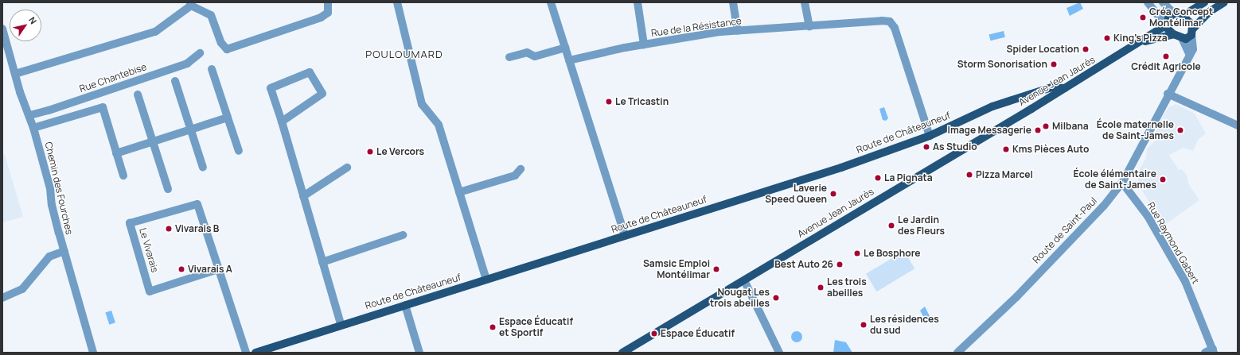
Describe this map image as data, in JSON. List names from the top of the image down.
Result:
{
  "streets": {
    "main road": ["Avenue Jean Jaurès", "Route de Châteauneuf"],
    "street": [
      "Rue de la Résistance",
      "Rue Chantebise",
      "Chemin des Fourches",
      "Route de Saint-Paul",
      "Rue Raymond Gabert",
      "Le Vivarais"
    ]
  },
  "crossings": [
    ["Rue de la Résistance", "Route de Châteauneuf"],
    ["Rue Chantebise", "Chemin des Fourches"],
    ["Avenue Jean Jaurès", "Route de Châteauneuf"],
    ["Avenue Jean Jaurès", "Route de Saint-Paul"],
    ["Route de Saint-Paul", "Rue Raymond Gabert"]
  ],
  "districts": ["POULOUMARD"],
  "places": [
    "Créa Concept Montélimar",
    "King's Pizza",
    "Spider Location",
    "Crédit Agricole",
    "Storm Sonorisation",
    "Le Tricastin",
    "Milbana",
    "Image Messagerie",
    "École maternelle de Saint-James",
    "As Studio",
    "Kms Pièces Auto",
    "Le Vercors",
    "Pizza Marcel",
    "La Pignata",
    "École élémentaire de Saint-James",
    "Laverie Speed Queen",
    "Le Jardin des Fleurs",
    "Vivarais B",
    "Le Bosphore",
    "Best Auto 26",
    "Vivarais A",
    "Samsic Emploi Montélimar",
    "Les trois abeilles",
    "Nougat Les trois abeilles",
    "Les résidences du sud",
    "Espace Éducatif et Sportif",
    "Espace Éducatif"
  ],
  "north": "top right"
}
